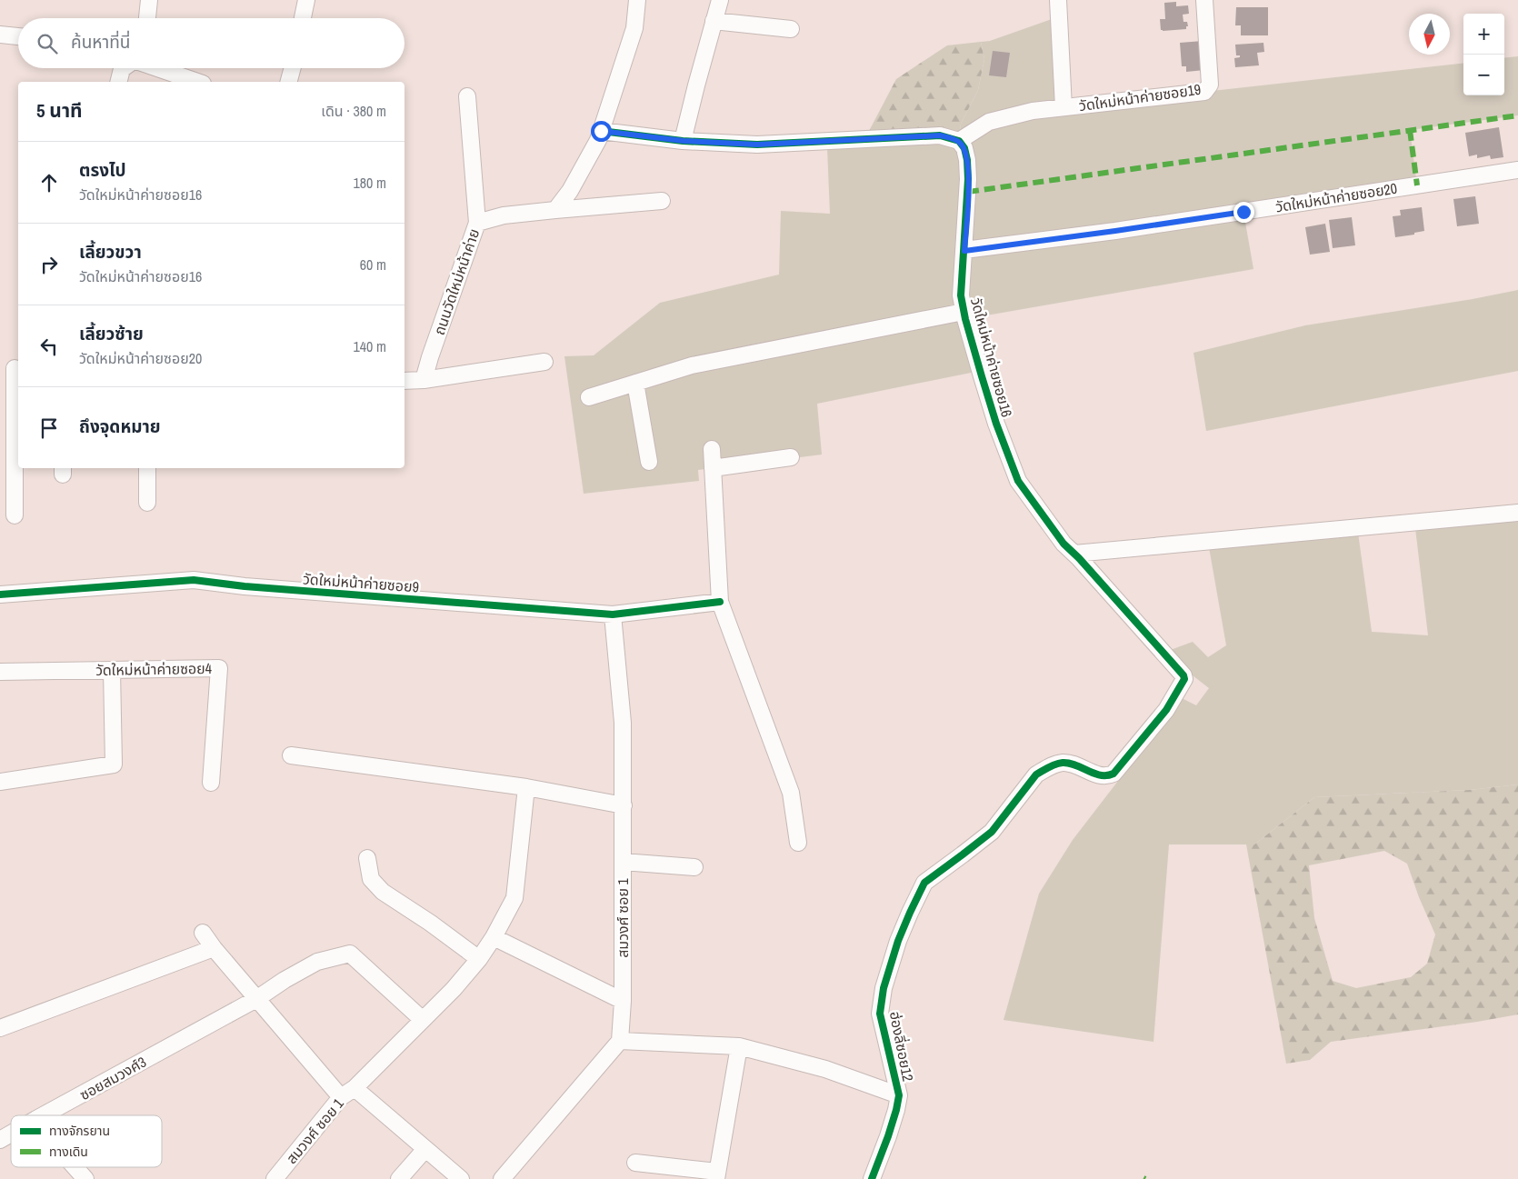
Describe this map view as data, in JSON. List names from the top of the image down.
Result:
{
  "streets": {
    "street": [
      "วัดใหม่หน้าค่ายซอย19",
      "วัดใหม่หน้าค่ายซอย20",
      "ถนนวัดใหม่หน้าค่าย",
      "วัดใหม่หน้าค่ายซอย16",
      "วัดใหม่หน้าค่ายซอย9",
      "วัดใหม่หน้าค่ายซอย4",
      "สมวงศ์ ซอย 1",
      "ฮ่องลี่ซอย12",
      "ซอยสมวงศ์3"
    ]
  },
  "crossings": [
    ["วัดใหม่หน้าค่ายซอย19", "วัดใหม่หน้าค่ายซอย16"],
    ["วัดใหม่หน้าค่ายซอย20", "วัดใหม่หน้าค่ายซอย16"],
    ["วัดใหม่หน้าค่ายซอย16", "ฮ่องลี่ซอย12"],
    ["วัดใหม่หน้าค่ายซอย9", "สมวงศ์ ซอย 1"]
  ],
  "legend": ["ทางจักรยาน", "ทางเดิน"],
  "north": "bottom",
  "page": {
    "map_buttons": ["+", "−"],
    "search": "ค้นหาที่นี่",
    "heading": ["5 นาที", "เดิน · 380 m"],
    "list": [
      ["ตรงไป", "วัดใหม่หน้าค่ายซอย16", "180 m"],
      ["เลี้ยวขวา", "วัดใหม่หน้าค่ายซอย16", "60 m"],
      ["เลี้ยวซ้าย", "วัดใหม่หน้าค่ายซอย20", "140 m"],
      "ถึงจุดหมาย"
    ]
  }
}
